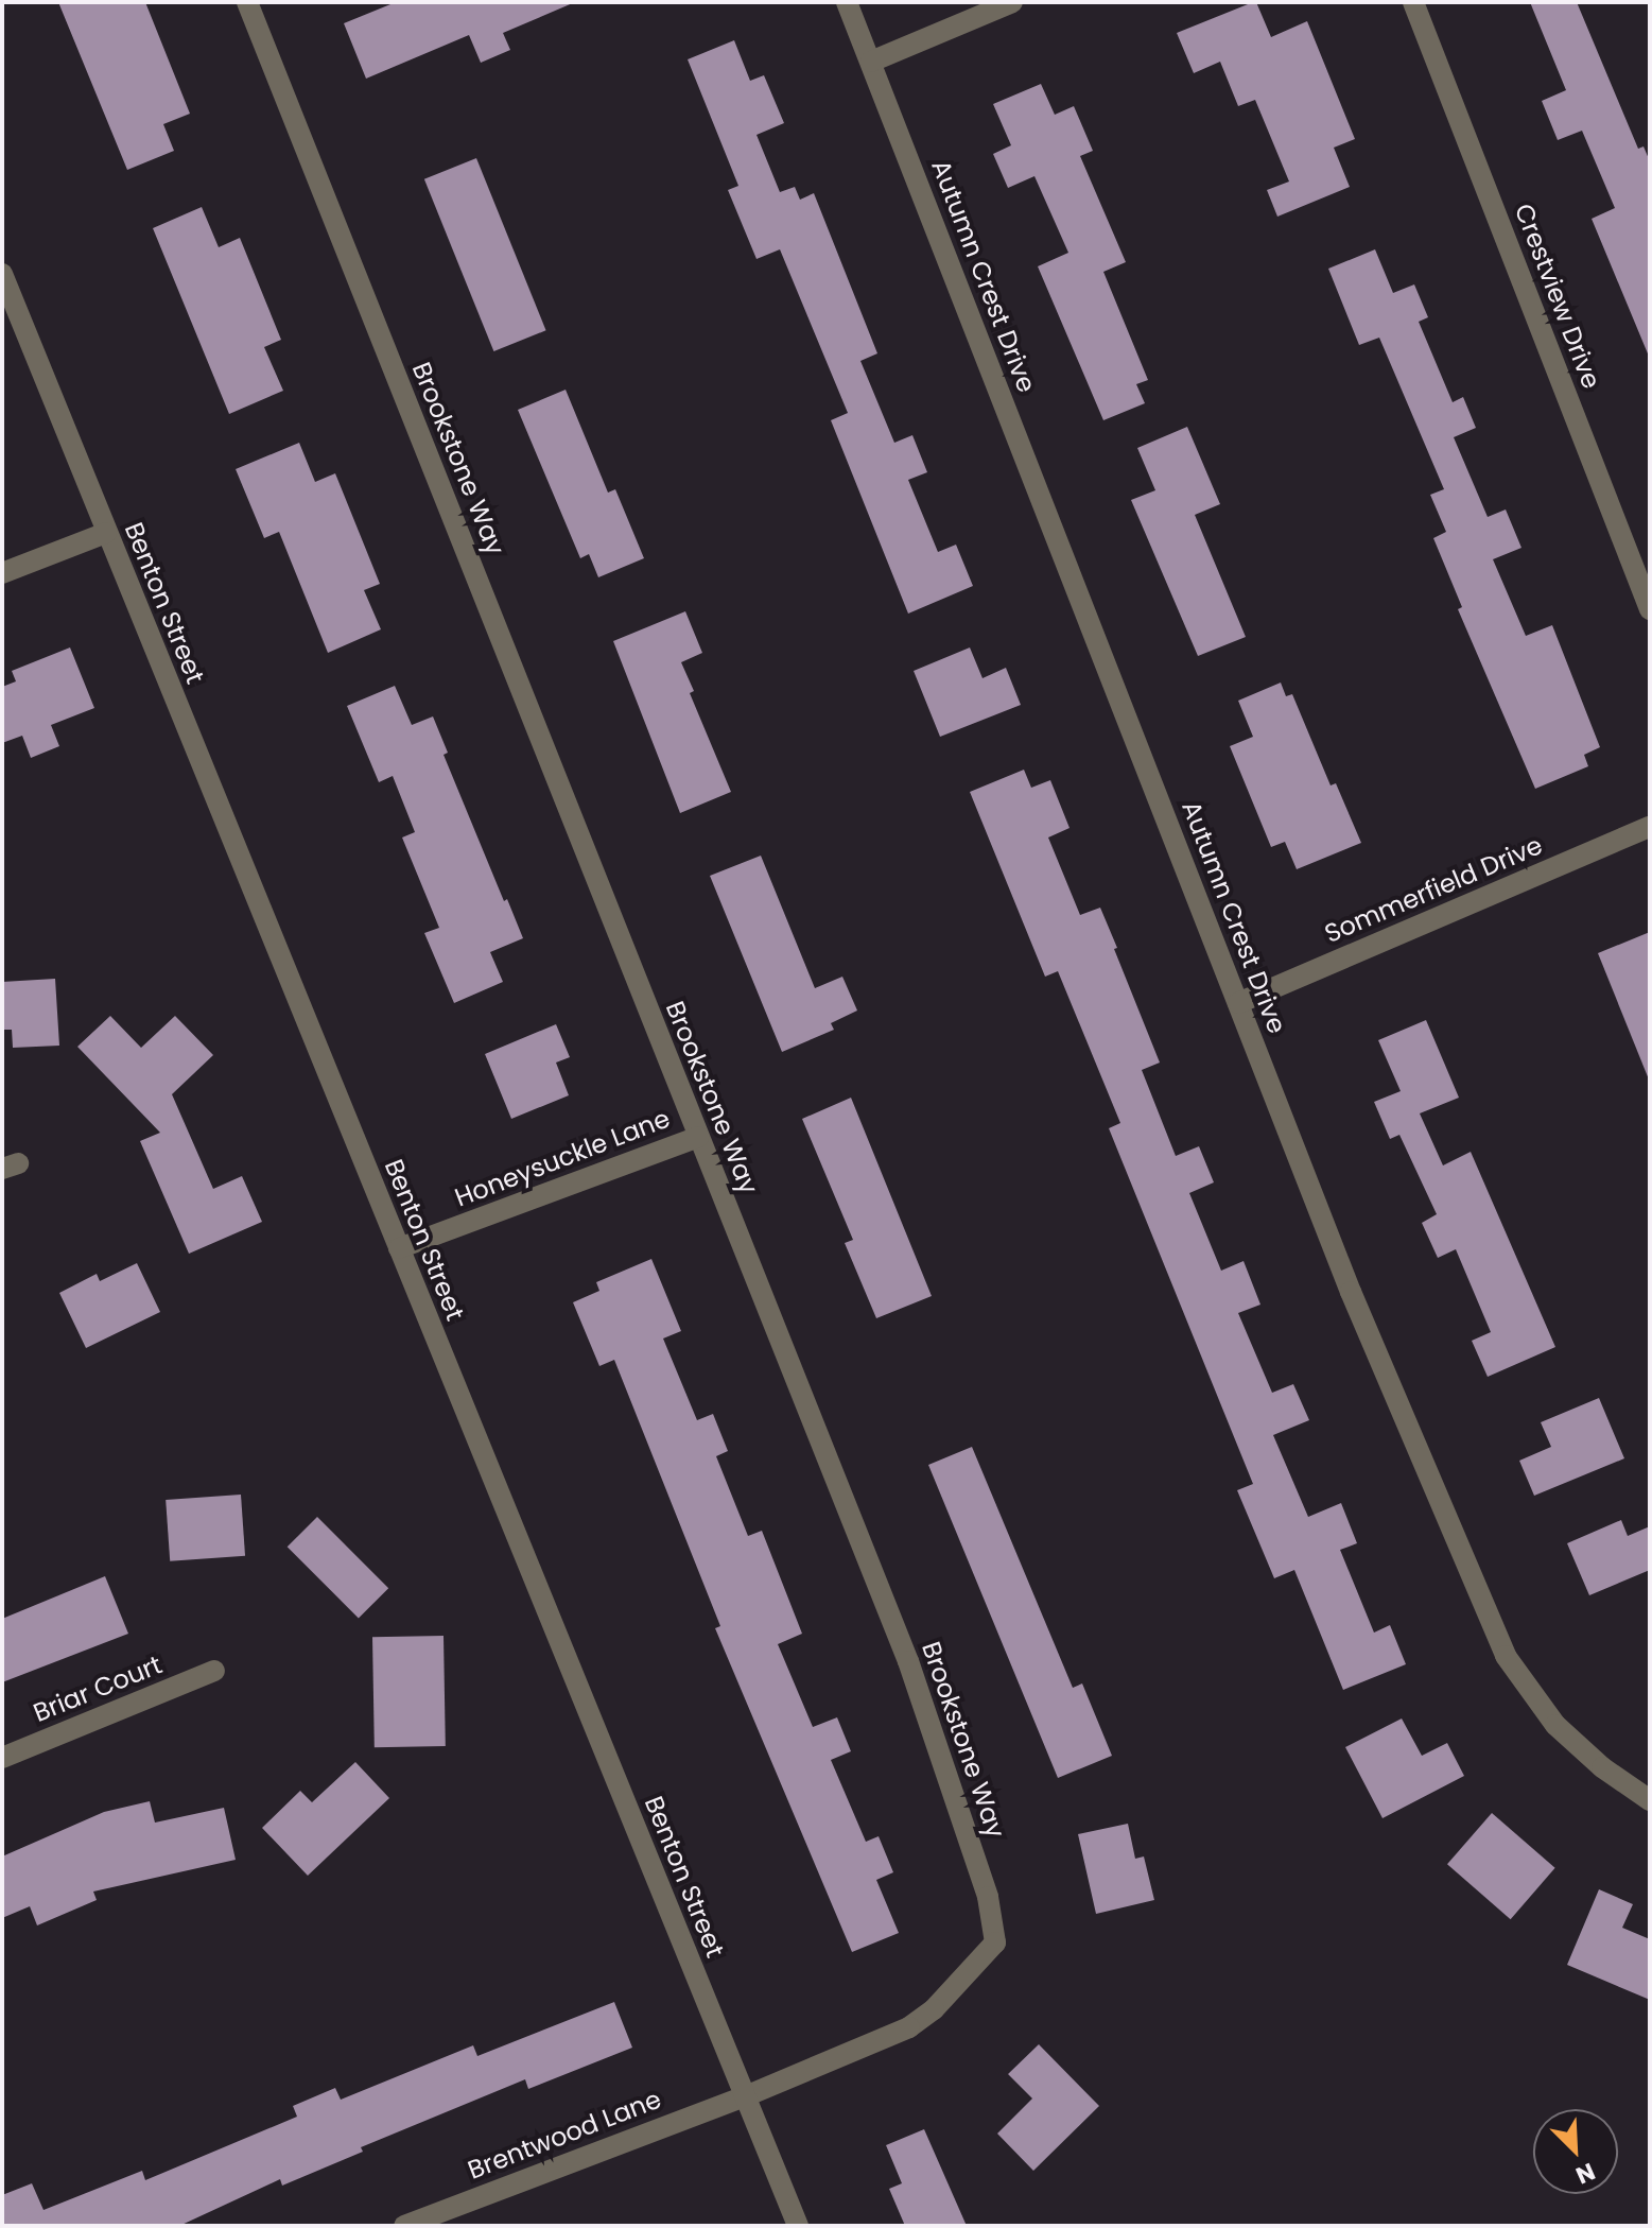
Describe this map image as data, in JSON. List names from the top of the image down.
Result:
{
  "streets": {
    "street": [
      "Autumn Crest Drive",
      "Crestview Drive",
      "Brookstone Way",
      "Benton Street",
      "Sommerfield Drive",
      "Honeysuckle Lane",
      "Briar Court",
      "Brentwood Lane"
    ]
  },
  "crossings": [
    ["Autumn Crest Drive", "Sommerfield Drive"],
    ["Brookstone Way", "Benton Street"],
    ["Brookstone Way", "Honeysuckle Lane"],
    ["Brookstone Way", "Brentwood Lane"],
    ["Benton Street", "Honeysuckle Lane"],
    ["Benton Street", "Brentwood Lane"]
  ],
  "north": "bottom right"
}
